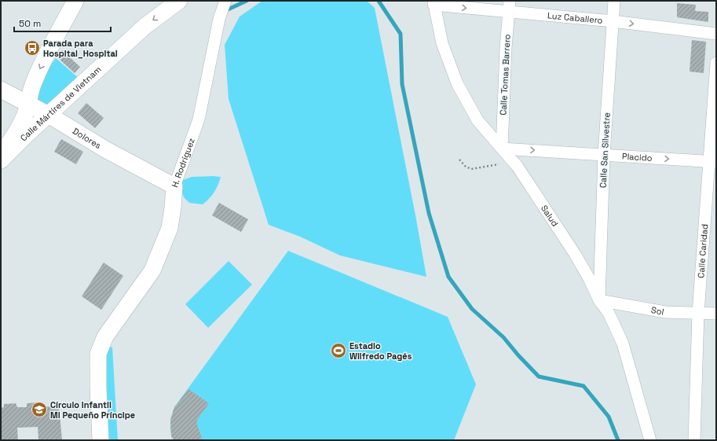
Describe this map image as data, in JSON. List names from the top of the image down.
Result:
{
  "streets": {
    "street": [
      "Luz Caballero",
      "Calle Tomas Barrero",
      "Calle Mártires de Vietnam",
      "Dolores",
      "Calle San Silvestre",
      "Placido",
      "H. Rodríguez",
      "Salud",
      "Calle Caridad",
      "Sol"
    ]
  },
  "crossings": [
    ["Luz Caballero", "Calle Tomas Barrero"],
    ["Luz Caballero", "Calle San Silvestre"],
    ["Luz Caballero", "Salud"],
    ["Calle Tomas Barrero", "Placido"],
    ["Calle Tomas Barrero", "Salud"],
    ["Calle Mártires de Vietnam", "Dolores"],
    ["Dolores", "H. Rodríguez"],
    ["Calle San Silvestre", "Placido"],
    ["Calle San Silvestre", "Salud"],
    ["Calle San Silvestre", "Sol"],
    ["Placido", "Salud"],
    ["Placido", "Calle Caridad"],
    ["Salud", "Sol"],
    ["Calle Caridad", "Sol"]
  ],
  "one_way": ["Luz Caballero", "Placido"],
  "places": {
    "bus stop": ["Parada para Hospital_Hospital"],
    "sports": ["Estadio Wilfredo Pagés"],
    "school or university": ["Círculo Infantil Mi Pequeño Príncipe"]
  },
  "scale_bar": "50 m"
}
